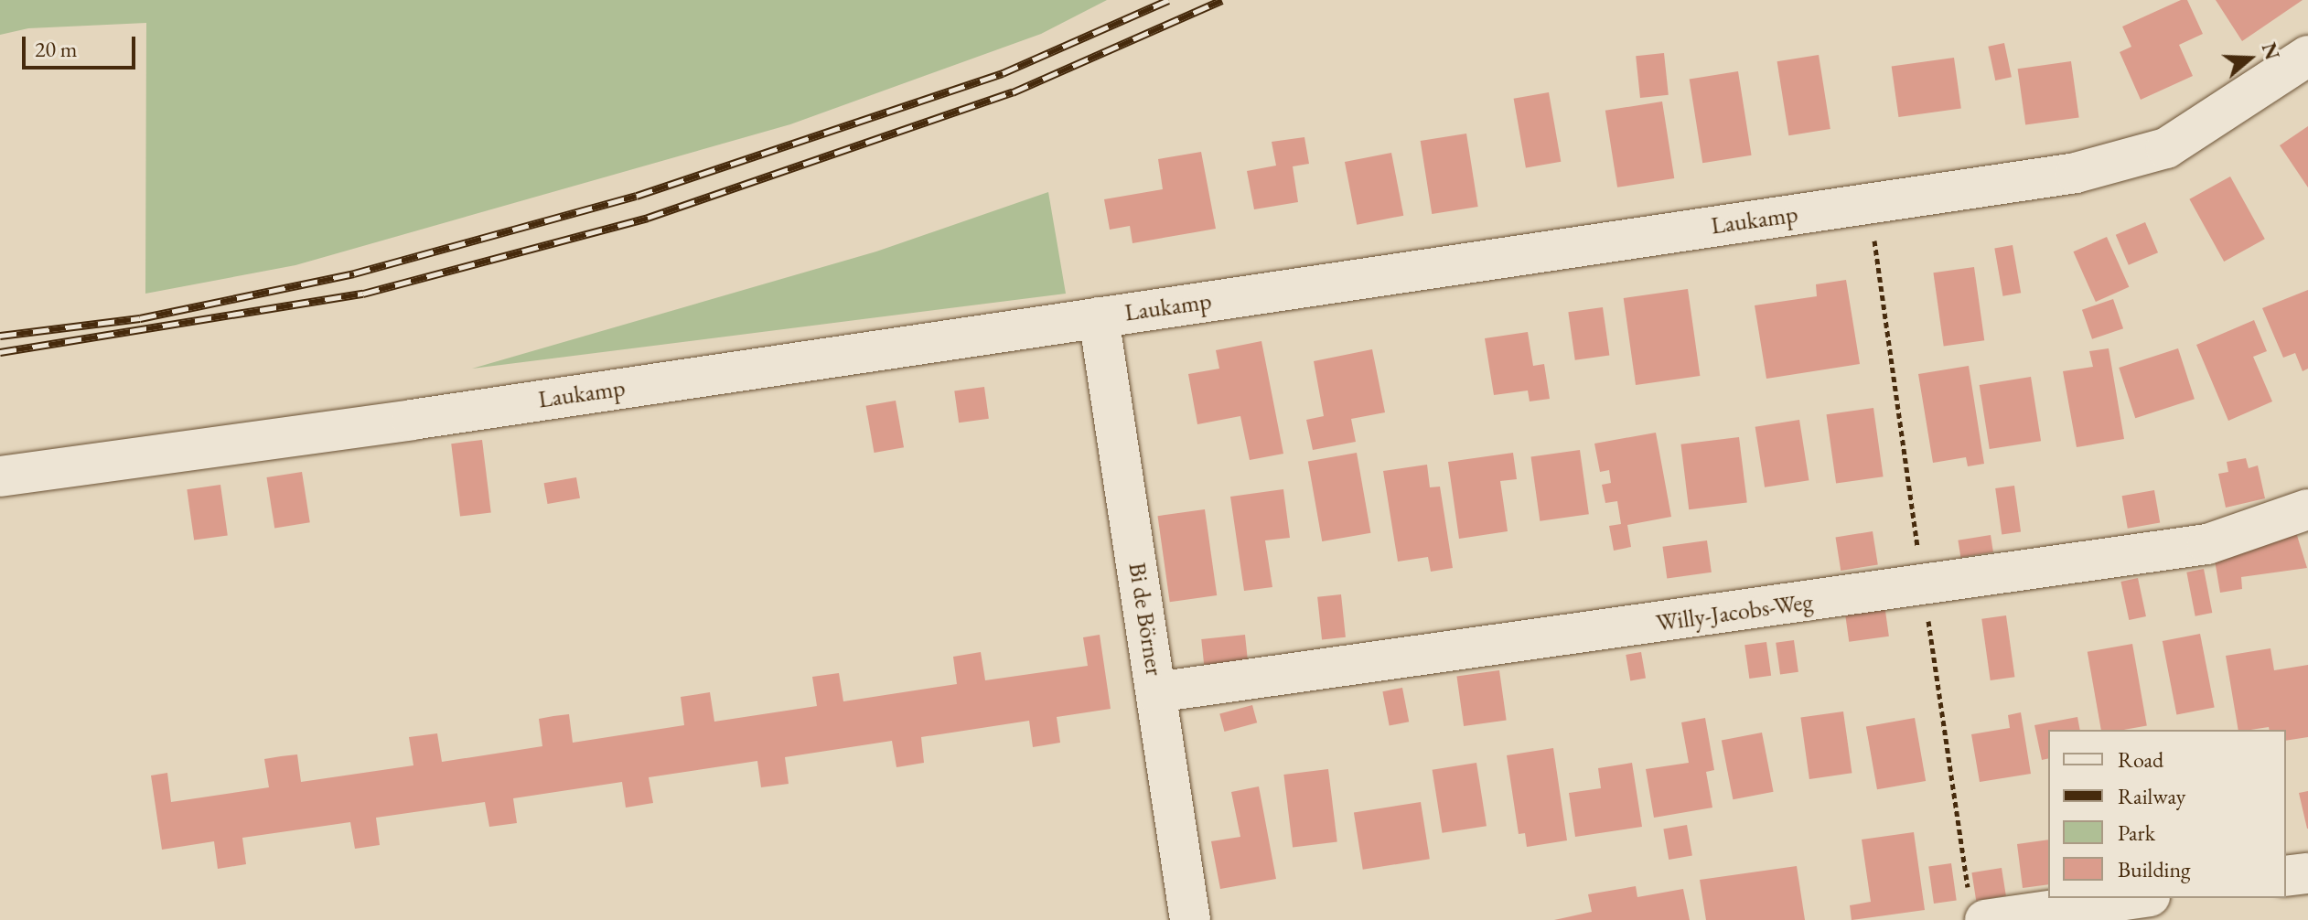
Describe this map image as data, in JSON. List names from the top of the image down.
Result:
{
  "streets": {
    "street": ["Laukamp", "Willy-Jacobs-Weg", "Bi de Börner"]
  },
  "crossings": [
    ["Laukamp", "Bi de Börner"],
    ["Willy-Jacobs-Weg", "Bi de Börner"]
  ],
  "legend": [
    "Road",
    "Railway",
    "Park",
    "Building"
  ],
  "scale_bar": "20 m",
  "north": "right"
}
